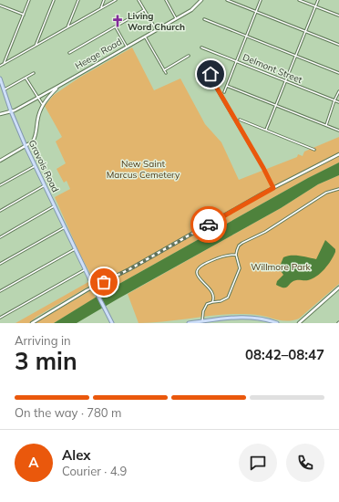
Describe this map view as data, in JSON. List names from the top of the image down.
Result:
{
  "streets": {
    "main road": ["Heege Road", "Gravois Road"],
    "street": ["Delmont Street"]
  },
  "crossings": [
    ["Heege Road", "Gravois Road"]
  ],
  "parks": ["New Saint Marcus Cemetery", "Willmore Park"],
  "places": {
    "church": ["Living Word Church"]
  },
  "page": {
    "heading": ["3 min", "Arriving in", "08:42–08:47"],
    "panel": ["Alex", "Courier · 4.9"],
    "bar": "On the way · 780 m",
    "round": "A"
  }
}
